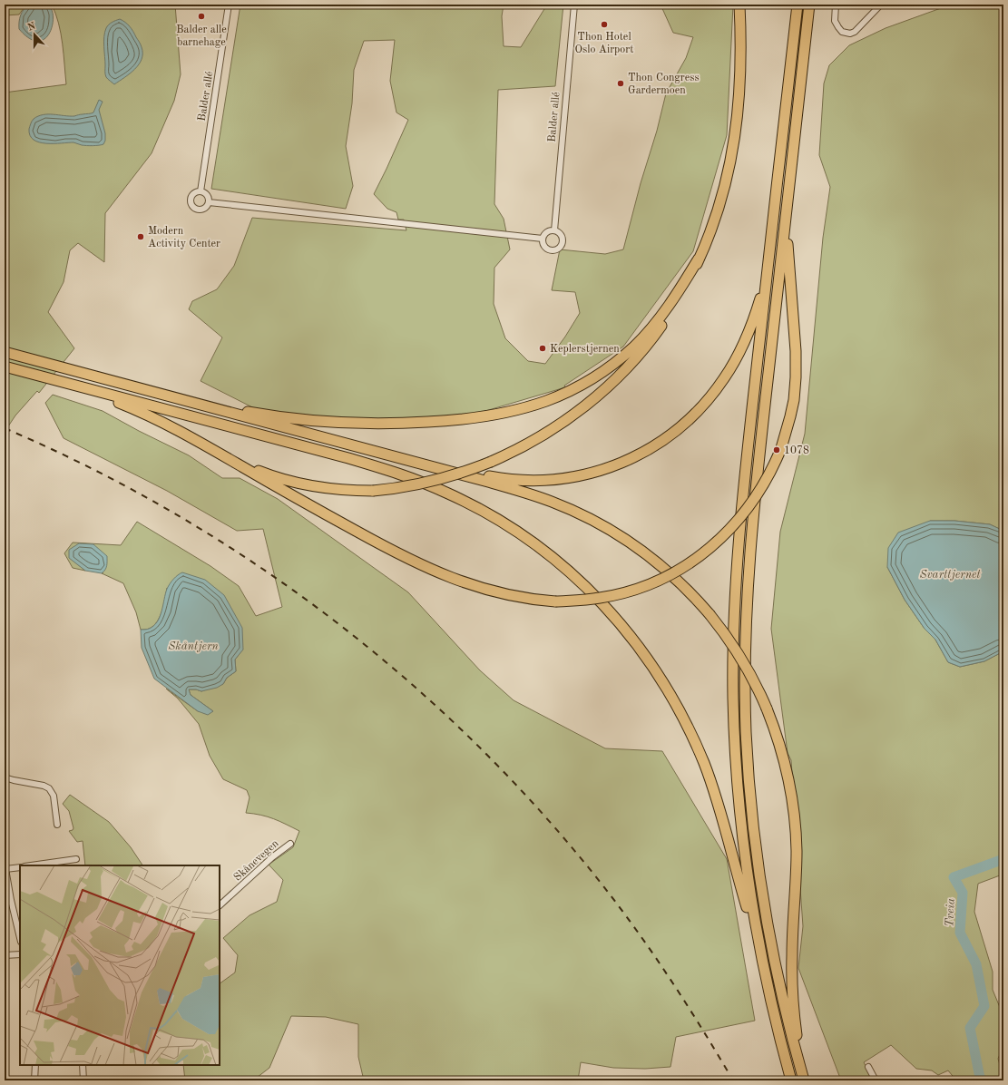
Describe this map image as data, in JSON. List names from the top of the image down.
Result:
{
  "streets": {
    "street": ["Balder allé", "Skånevegen"]
  },
  "water": ["Svarttjernet", "Skåntjern", "Tveia"],
  "places": [
    "Balder alle barnehage",
    "Thon Hotel Oslo Airport",
    "Thon Congress Gardermoen",
    "Modern Activity Center",
    "Keplerstjernen",
    "1078"
  ],
  "north": "top"
}
